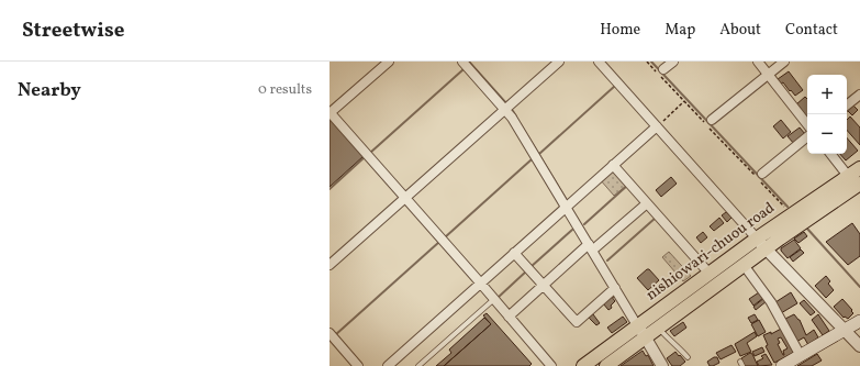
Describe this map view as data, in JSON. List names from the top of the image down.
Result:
{
  "streets": {
    "main road": ["nishiowari-chuou road"]
  },
  "page": {
    "header": "Streetwise",
    "nav": [
      "Home",
      "Map",
      "About",
      "Contact"
    ],
    "heading": ["Nearby", "0 results"],
    "map_buttons": ["+", "−"]
  }
}
